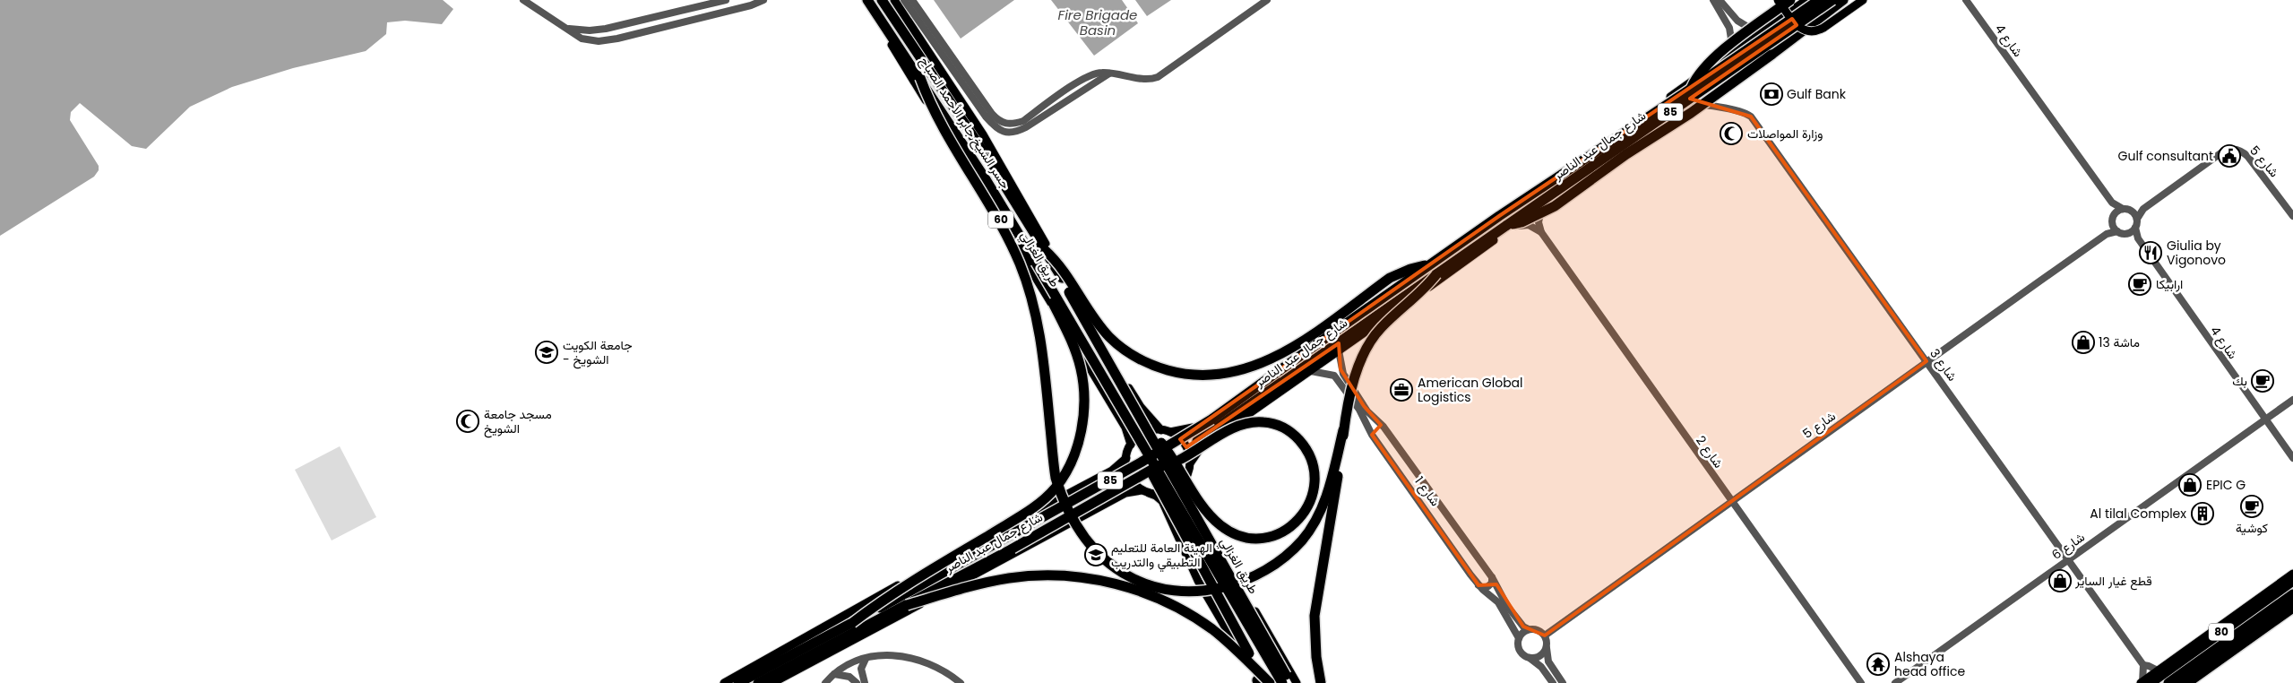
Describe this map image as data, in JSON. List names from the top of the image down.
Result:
{
  "streets": {
    "highway": [
      "85",
      "جسر الشيخ جابر الأحمد الصباح",
      "شارع جمال عبد الناصر",
      "60",
      "طريق الغزالي",
      "80"
    ],
    "street": [
      "شارع 4",
      "شارع 5",
      "شارع 3",
      "شارع 2",
      "شارع 1",
      "شارع 6"
    ]
  },
  "crossings": [
    ["شارع 4", "شارع 5"],
    ["شارع 4", "شارع 6"],
    ["جسر الشيخ جابر الأحمد الصباح", "طريق الغزالي"],
    ["شارع جمال عبد الناصر", "طريق الغزالي"],
    ["شارع 5", "شارع 3"],
    ["شارع 5", "شارع 2"],
    ["شارع 5", "شارع 1"],
    ["شارع 3", "شارع 6"]
  ],
  "water": ["Fire Brigade Basin"],
  "places": {
    "bank": ["Gulf Bank"],
    "mosque": ["وزارة المواصلات", "مسجد جامعة الشويخ"],
    "public building": ["Gulf consultant"],
    "restaurant": ["Giulia by Vigonovo"],
    "cafe": ["ارابيكا", "بك", "كوشية"],
    "shop": ["ماشة 13", "EPIC G", "قطع غيار الساير"],
    "school or university": ["جامعة الكويت - الشويخ", "الهيئة العامة للتعليم التطبيقي والتدريب"],
    "office": ["American Global Logistics"],
    "building": ["Al tilal Complex"],
    "temple": ["Alshaya head office"]
  }
}
